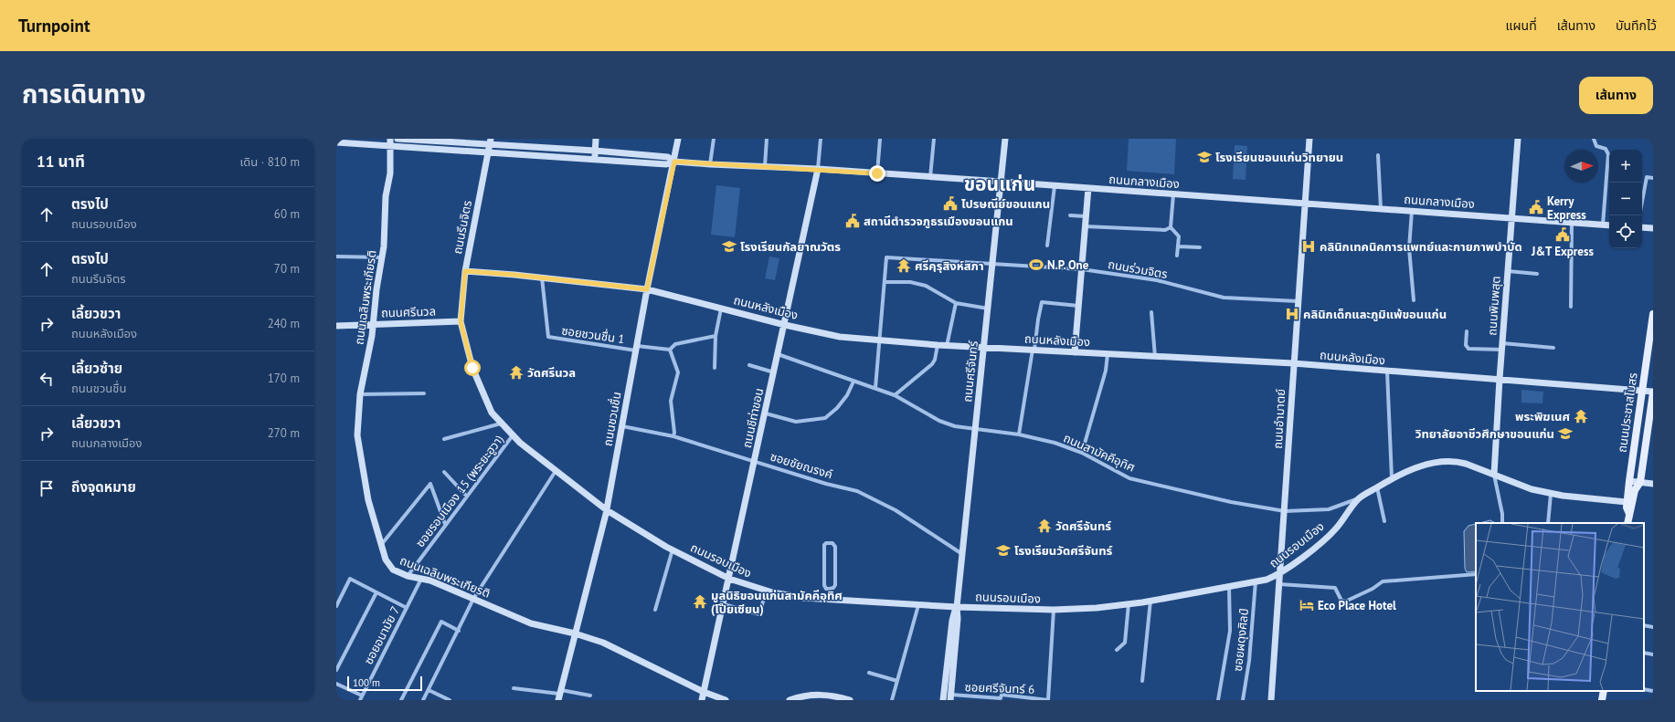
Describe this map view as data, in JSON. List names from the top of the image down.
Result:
{
  "streets": {
    "main road": ["ถนนประชาสโมสร"],
    "street": [
      "ถนนกลางเมือง",
      "ถนนรึนจิตร",
      "ถนนร่วมจิตร",
      "ถนนเฉลิมพระเกียรติ",
      "ถนนพิมพสุต",
      "ถนนหลังเมือง",
      "ถนนศรีนวล",
      "ซอยชวนชื่น 1",
      "ถนนศรีจันทร์",
      "ถนนชีท่าขอน",
      "ถนนชวนชื่น",
      "ถนนอำมาตย์",
      "ถนนสามัคคีอุทิศ",
      "ซอยชัยณรงค์",
      "ซอยรอบเมือง 15 (พระยะฮูวา)",
      "ถนนรอบเมือง",
      "ซอยอนามัย 7",
      "ซอยผดุงศิลป์",
      "ซอยศรีจันทร์ 6"
    ]
  },
  "crossings": [
    ["ถนนกลางเมือง", "ถนนรึนจิตร"],
    ["ถนนกลางเมือง", "ถนนเฉลิมพระเกียรติ"],
    ["ถนนกลางเมือง", "ถนนพิมพสุต"],
    ["ถนนกลางเมือง", "ถนนศรีจันทร์"],
    ["ถนนกลางเมือง", "ถนนชีท่าขอน"],
    ["ถนนกลางเมือง", "ถนนชวนชื่น"],
    ["ถนนกลางเมือง", "ถนนอำมาตย์"],
    ["ถนนรึนจิตร", "ถนนหลังเมือง"],
    ["ถนนรึนจิตร", "ถนนศรีนวล"],
    ["ถนนรึนจิตร", "ถนนรอบเมือง"],
    ["ถนนร่วมจิตร", "ถนนศรีจันทร์"],
    ["ถนนร่วมจิตร", "ถนนอำมาตย์"],
    ["ถนนเฉลิมพระเกียรติ", "ถนนศรีนวล"],
    ["ถนนเฉลิมพระเกียรติ", "ถนนชีท่าขอน"],
    ["ถนนเฉลิมพระเกียรติ", "ถนนชวนชื่น"],
    ["ถนนเฉลิมพระเกียรติ", "ซอยรอบเมือง 15 (พระยะฮูวา)"],
    ["ถนนเฉลิมพระเกียรติ", "ซอยอนามัย 7"],
    ["ถนนพิมพสุต", "ถนนหลังเมือง"],
    ["ถนนพิมพสุต", "ถนนรอบเมือง"],
    ["ถนนหลังเมือง", "ซอยชวนชื่น 1"],
    ["ถนนหลังเมือง", "ถนนศรีจันทร์"],
    ["ถนนหลังเมือง", "ถนนประชาสโมสร"],
    ["ถนนหลังเมือง", "ถนนชีท่าขอน"],
    ["ถนนหลังเมือง", "ถนนชวนชื่น"],
    ["ถนนหลังเมือง", "ถนนอำมาตย์"],
    ["ถนนศรีนวล", "ถนนรอบเมือง"],
    ["ซอยชวนชื่น 1", "ถนนชวนชื่น"],
    ["ถนนศรีจันทร์", "ถนนสามัคคีอุทิศ"],
    ["ถนนศรีจันทร์", "ซอยชัยณรงค์"],
    ["ถนนศรีจันทร์", "ถนนรอบเมือง"],
    ["ถนนศรีจันทร์", "ซอยศรีจันทร์ 6"],
    ["ถนนประชาสโมสร", "ถนนรอบเมือง"],
    ["ถนนชีท่าขอน", "ถนนสามัคคีอุทิศ"],
    ["ถนนชีท่าขอน", "ซอยชัยณรงค์"],
    ["ถนนชีท่าขอน", "ถนนรอบเมือง"],
    ["ถนนชวนชื่น", "ซอยชัยณรงค์"],
    ["ถนนชวนชื่น", "ถนนรอบเมือง"],
    ["ถนนอำมาตย์", "ถนนสามัคคีอุทิศ"],
    ["ถนนอำมาตย์", "ถนนรอบเมือง"],
    ["ถนนสามัคคีอุทิศ", "ถนนรอบเมือง"],
    ["ซอยรอบเมือง 15 (พระยะฮูวา)", "ถนนรอบเมือง"],
    ["ถนนรอบเมือง", "ซอยผดุงศิลป์"]
  ],
  "districts": ["ขอนแก่น"],
  "places": {
    "school or university": [
      "โรงเรียนขอนแก่นวิทยายน",
      "โรงเรียนกัลยาณวัตร",
      "วิทยาลัยอาชีวศึกษาขอนแก่น",
      "โรงเรียนวัดศรีจันทร์"
    ],
    "public building": [
      "ไปรษณีย์ขอนแกน",
      "Kerry Express",
      "สถานีตำรวจภูธรเมืองขอนแกน",
      "J&T Express"
    ],
    "hospital": ["คลินิกเทคนิคการแพทย์และกายภาพบำบัด", "คลินิกเด็กและภูมิแพ้ขอนแก่น"],
    "sports": ["N.P. One"],
    "temple": [
      "ศรีคุรุสิงห์สภา",
      "วัดศรีนวล",
      "พระพิฆเนศ",
      "วัดศรีจันทร์",
      "มูลนิธิขอนแก่นสามัคคีอุทิศ (โป๊ยเซียน)"
    ],
    "hotel": ["Eco Place Hotel"]
  },
  "scale_bar": "100 m",
  "north": "right",
  "page": {
    "header": "Turnpoint",
    "nav": ["แผนที่", "เส้นทาง", "บันทึกไว้"],
    "title": "การเดินทาง",
    "buttons": "เส้นทาง",
    "heading": ["11 นาที", "เดิน · 810 m"],
    "map_buttons": ["+", "−"],
    "list": [
      ["ตรงไป", "ถนนรอบเมือง", "60 m"],
      ["ตรงไป", "ถนนรึนจิตร", "70 m"],
      ["เลี้ยวขวา", "ถนนหลังเมือง", "240 m"],
      ["เลี้ยวซ้าย", "ถนนชวนชื่น", "170 m"],
      ["เลี้ยวขวา", "ถนนกลางเมือง", "270 m"],
      "ถึงจุดหมาย"
    ],
    "scale": "100 m"
  }
}
